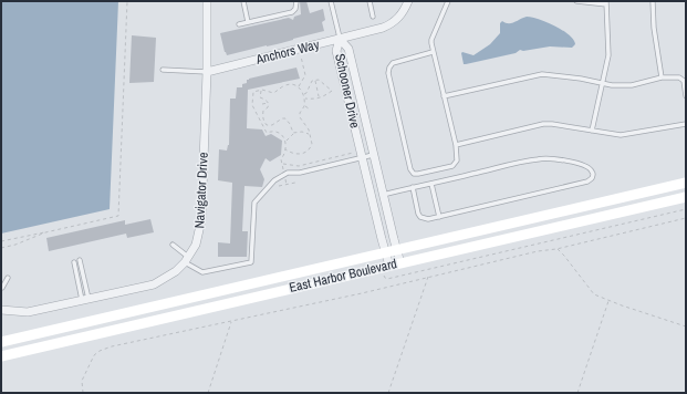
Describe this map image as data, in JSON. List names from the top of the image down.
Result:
{
  "streets": {
    "main road": ["East Harbor Boulevard"],
    "street": ["Anchors Way", "Schooner Drive", "Navigator Drive"]
  },
  "crossings": [
    ["Anchors Way", "Schooner Drive"],
    ["Anchors Way", "Navigator Drive"],
    ["Schooner Drive", "East Harbor Boulevard"]
  ]
}
